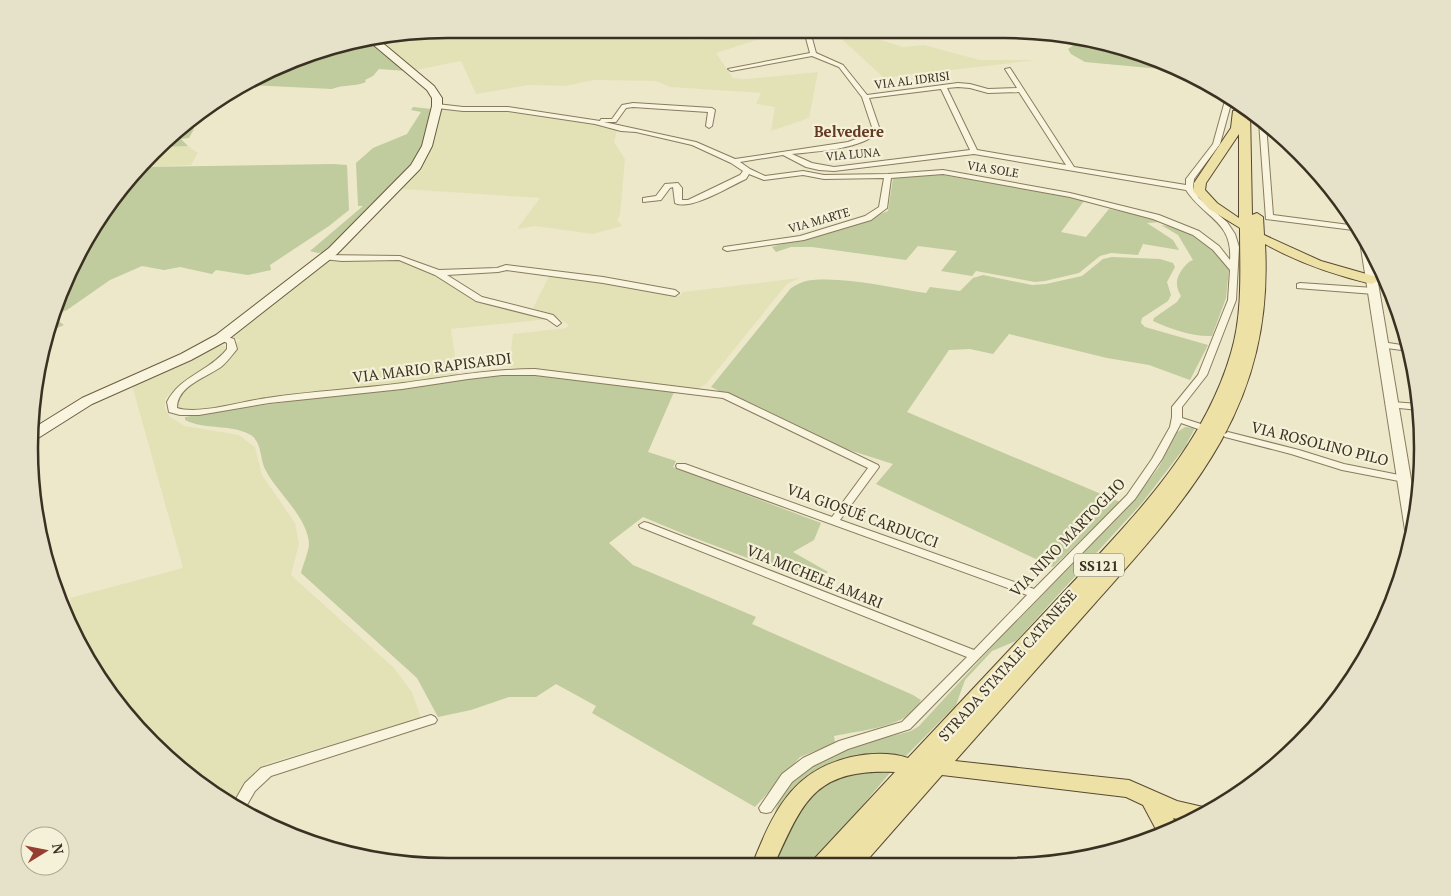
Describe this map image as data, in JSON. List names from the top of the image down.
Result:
{
  "streets": {
    "main road": ["SS121", "STRADA STATALE CATANESE"],
    "street": [
      "VIA AL IDRISI",
      "VIA LUNA",
      "VIA SOLE",
      "VIA MARTE",
      "VIA MARIO RAPISARDI",
      "VIA ROSOLINO PILO",
      "VIA GIOSUÉ CARDUCCI",
      "VIA NINO MARTOGLIO",
      "VIA MICHELE AMARI"
    ]
  },
  "crossings": [
    ["VIA LUNA", "VIA NINO MARTOGLIO"],
    ["VIA SOLE", "VIA MARTE"],
    ["VIA SOLE", "VIA NINO MARTOGLIO"],
    ["VIA MARIO RAPISARDI", "VIA GIOSUÉ CARDUCCI"],
    ["VIA GIOSUÉ CARDUCCI", "VIA NINO MARTOGLIO"],
    ["VIA NINO MARTOGLIO", "VIA MICHELE AMARI"],
    ["SS121", "STRADA STATALE CATANESE"]
  ],
  "districts": ["Belvedere"],
  "north": "right"
}
